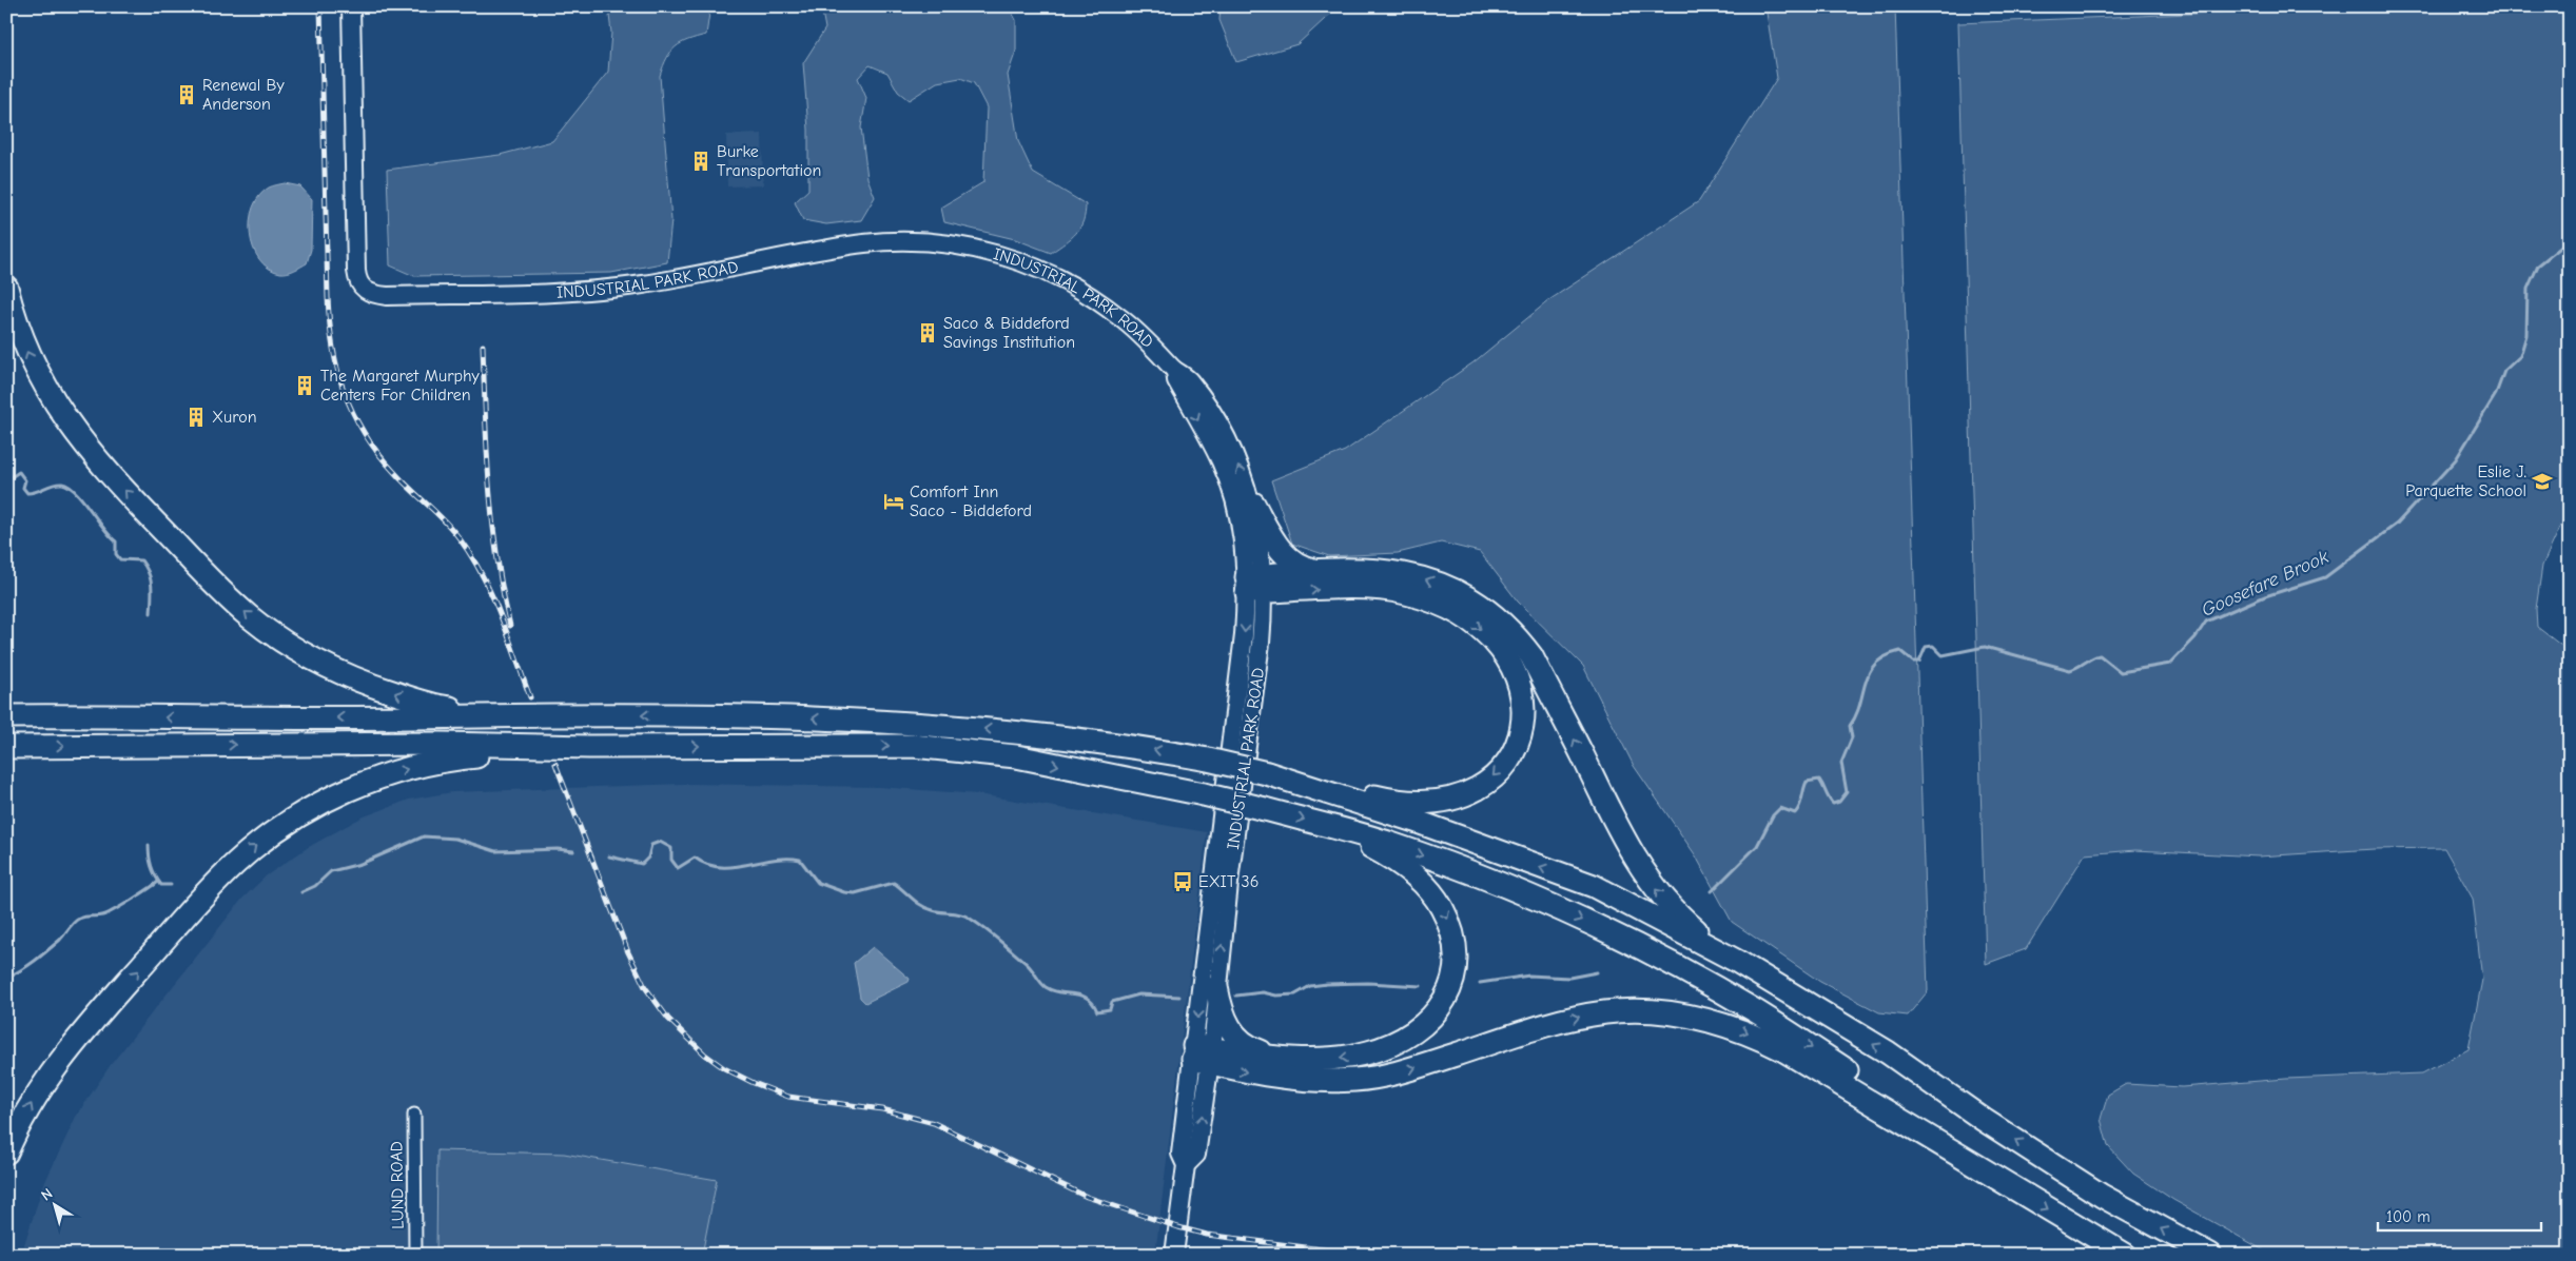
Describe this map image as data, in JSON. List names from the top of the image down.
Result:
{
  "streets": {
    "street": ["INDUSTRIAL PARK ROAD", "LUND ROAD"]
  },
  "water": ["Goosefare Brook"],
  "places": {
    "building": [
      "Renewal By Anderson",
      "Burke Transportation",
      "Saco & Biddeford Savings Institution",
      "The Margaret Murphy Centers For Children",
      "Xuron"
    ],
    "school or university": ["Eslie J. Parquette School"],
    "hotel": ["Comfort Inn Saco - Biddeford"],
    "bus stop": ["EXIT 36"]
  },
  "scale_bar": "100 m",
  "north": "top left"
}
